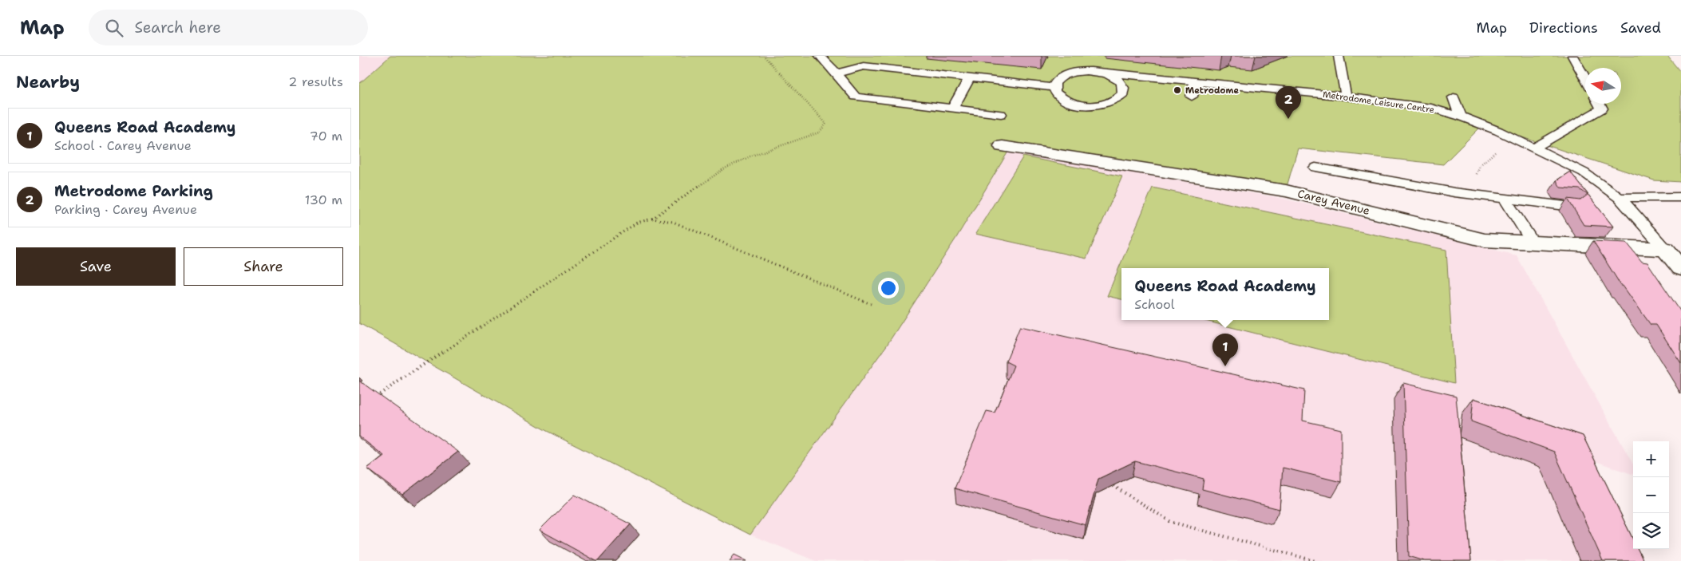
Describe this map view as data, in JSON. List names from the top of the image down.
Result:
{
  "streets": {
    "street": ["Carey Avenue"],
    "lane": ["Metrodome Leisure Centre"]
  },
  "crossings": [
    ["Metrodome Leisure Centre", "Carey Avenue"]
  ],
  "places": ["Metrodome"],
  "north": "left",
  "page": {
    "header": "Map",
    "search": "Search here",
    "nav": ["Map", "Directions", "Saved"],
    "heading": ["Nearby", "2 results"],
    "pins": ["2", "1"],
    "list": [
      {
        "mark": "1",
        "name": "Queens Road Academy",
        "note": "School · Carey Avenue",
        "value": "70 m"
      },
      {
        "mark": "2",
        "name": "Metrodome Parking",
        "note": "Parking · Carey Avenue",
        "value": "130 m"
      }
    ],
    "buttons": ["Save", "Share"],
    "popup": ["Queens Road Academy", "School"],
    "map_buttons": ["+", "−"]
  }
}
